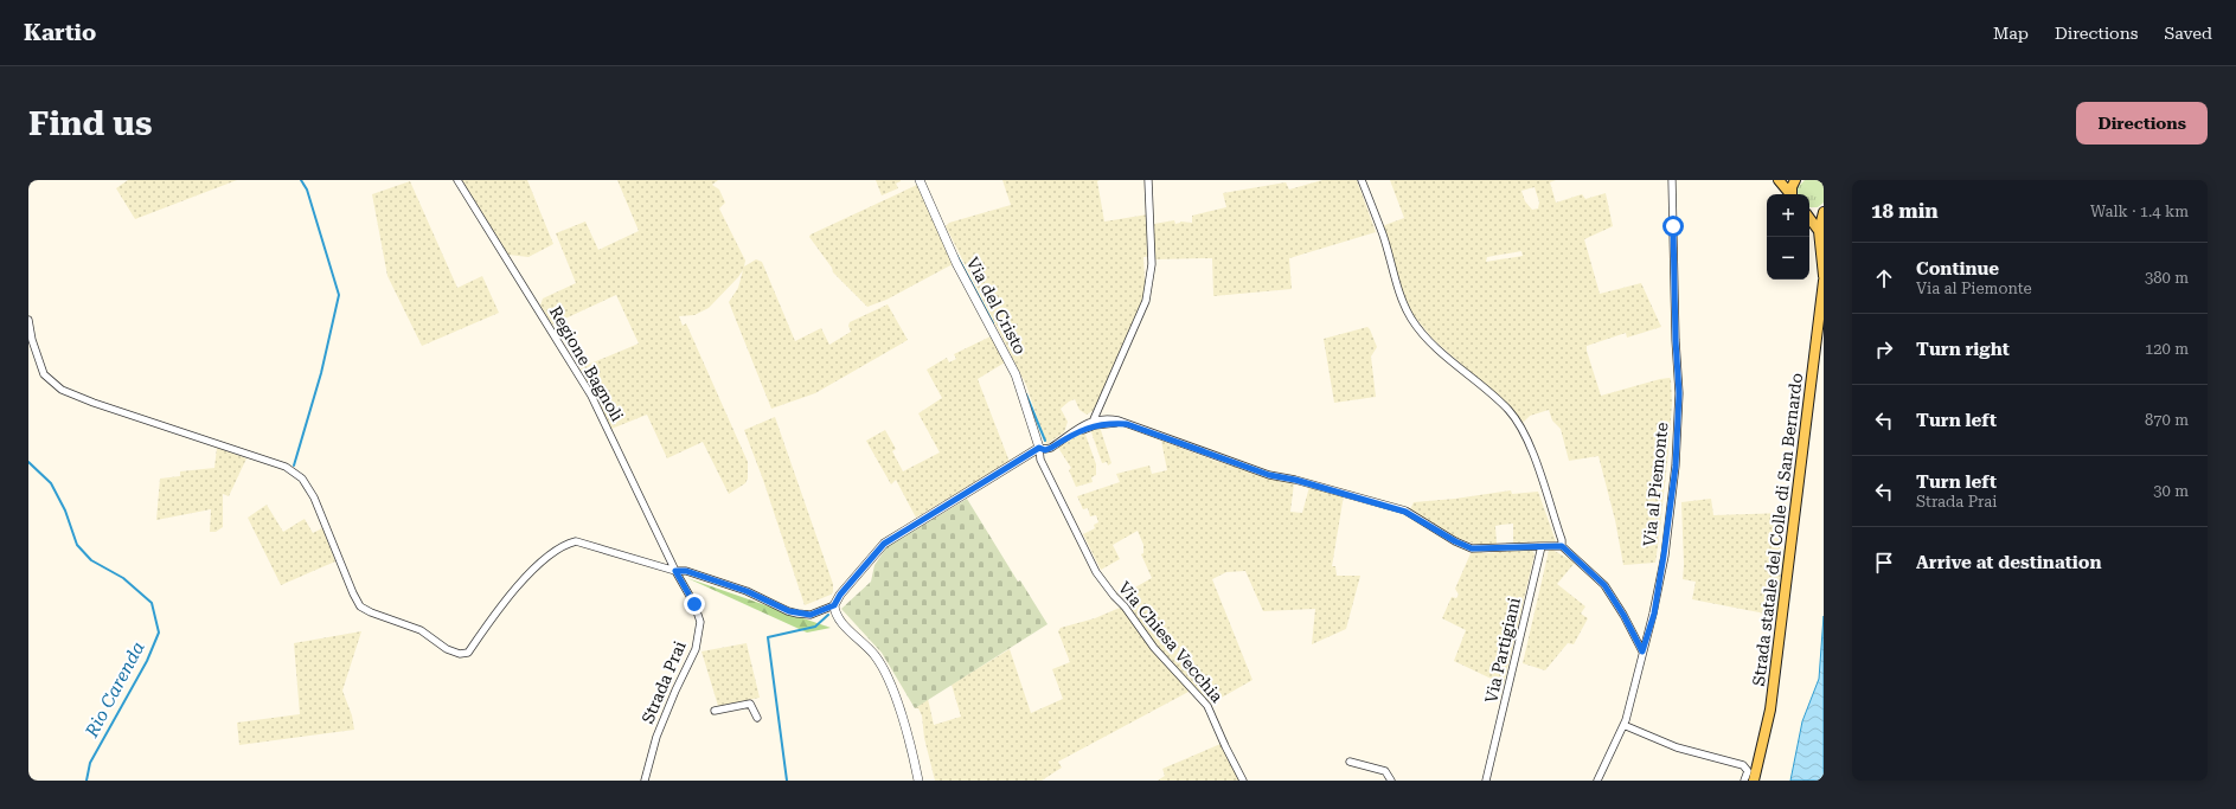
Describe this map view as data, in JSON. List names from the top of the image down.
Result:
{
  "streets": {
    "main road": ["Strada statale del Colle di San Bernardo"],
    "street": [
      "Via del Cristo",
      "Regione Bagnoli",
      "Via al Piemonte",
      "Via Chiesa Vecchia",
      "Via Partigiani",
      "Strada Prai"
    ]
  },
  "crossings": [
    ["Via del Cristo", "Via Chiesa Vecchia"],
    ["Regione Bagnoli", "Strada Prai"]
  ],
  "water": ["Rio Carenda"],
  "page": {
    "header": "Kartio",
    "nav": ["Map", "Directions", "Saved"],
    "buttons": "Directions",
    "title": "Find us",
    "heading": ["18 min", "Walk · 1.4 km"],
    "map_buttons": ["+", "−"],
    "list": [
      ["Continue", "Via al Piemonte", "380 m"],
      ["Turn right", "120 m"],
      ["Turn left", "870 m"],
      ["Turn left", "Strada Prai", "30 m"],
      "Arrive at destination"
    ]
  }
}
